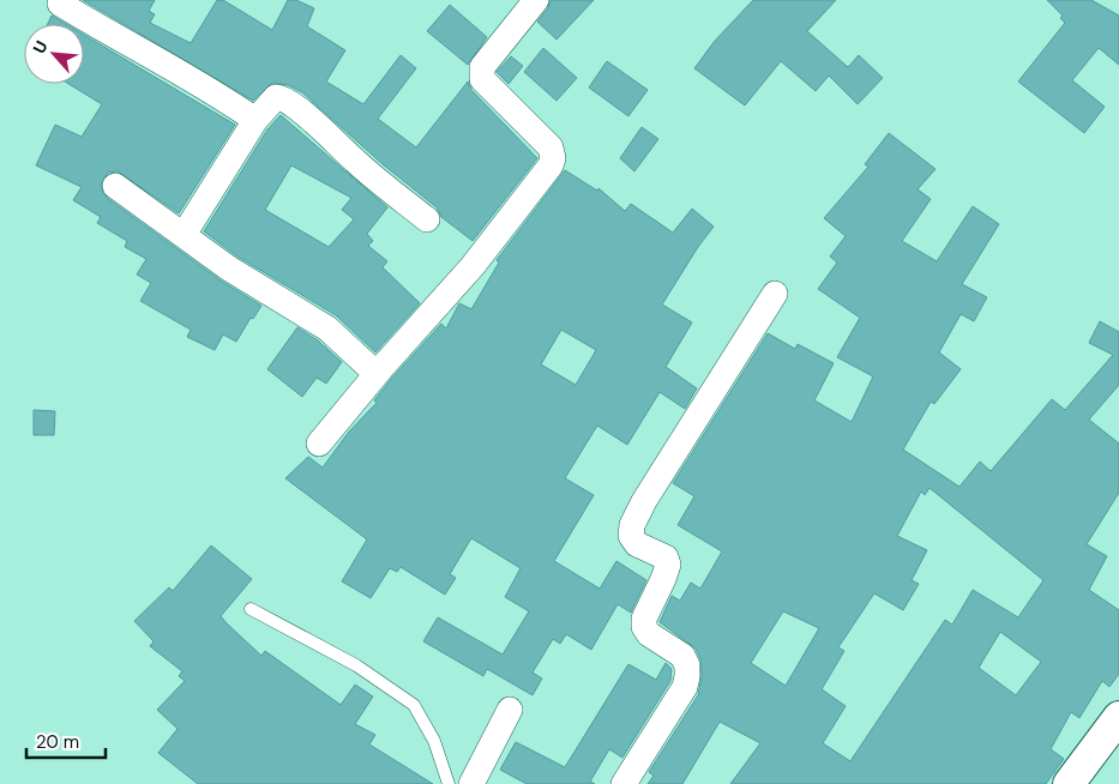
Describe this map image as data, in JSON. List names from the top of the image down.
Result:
{
  "scale_bar": "20 m",
  "north": "top left"
}
